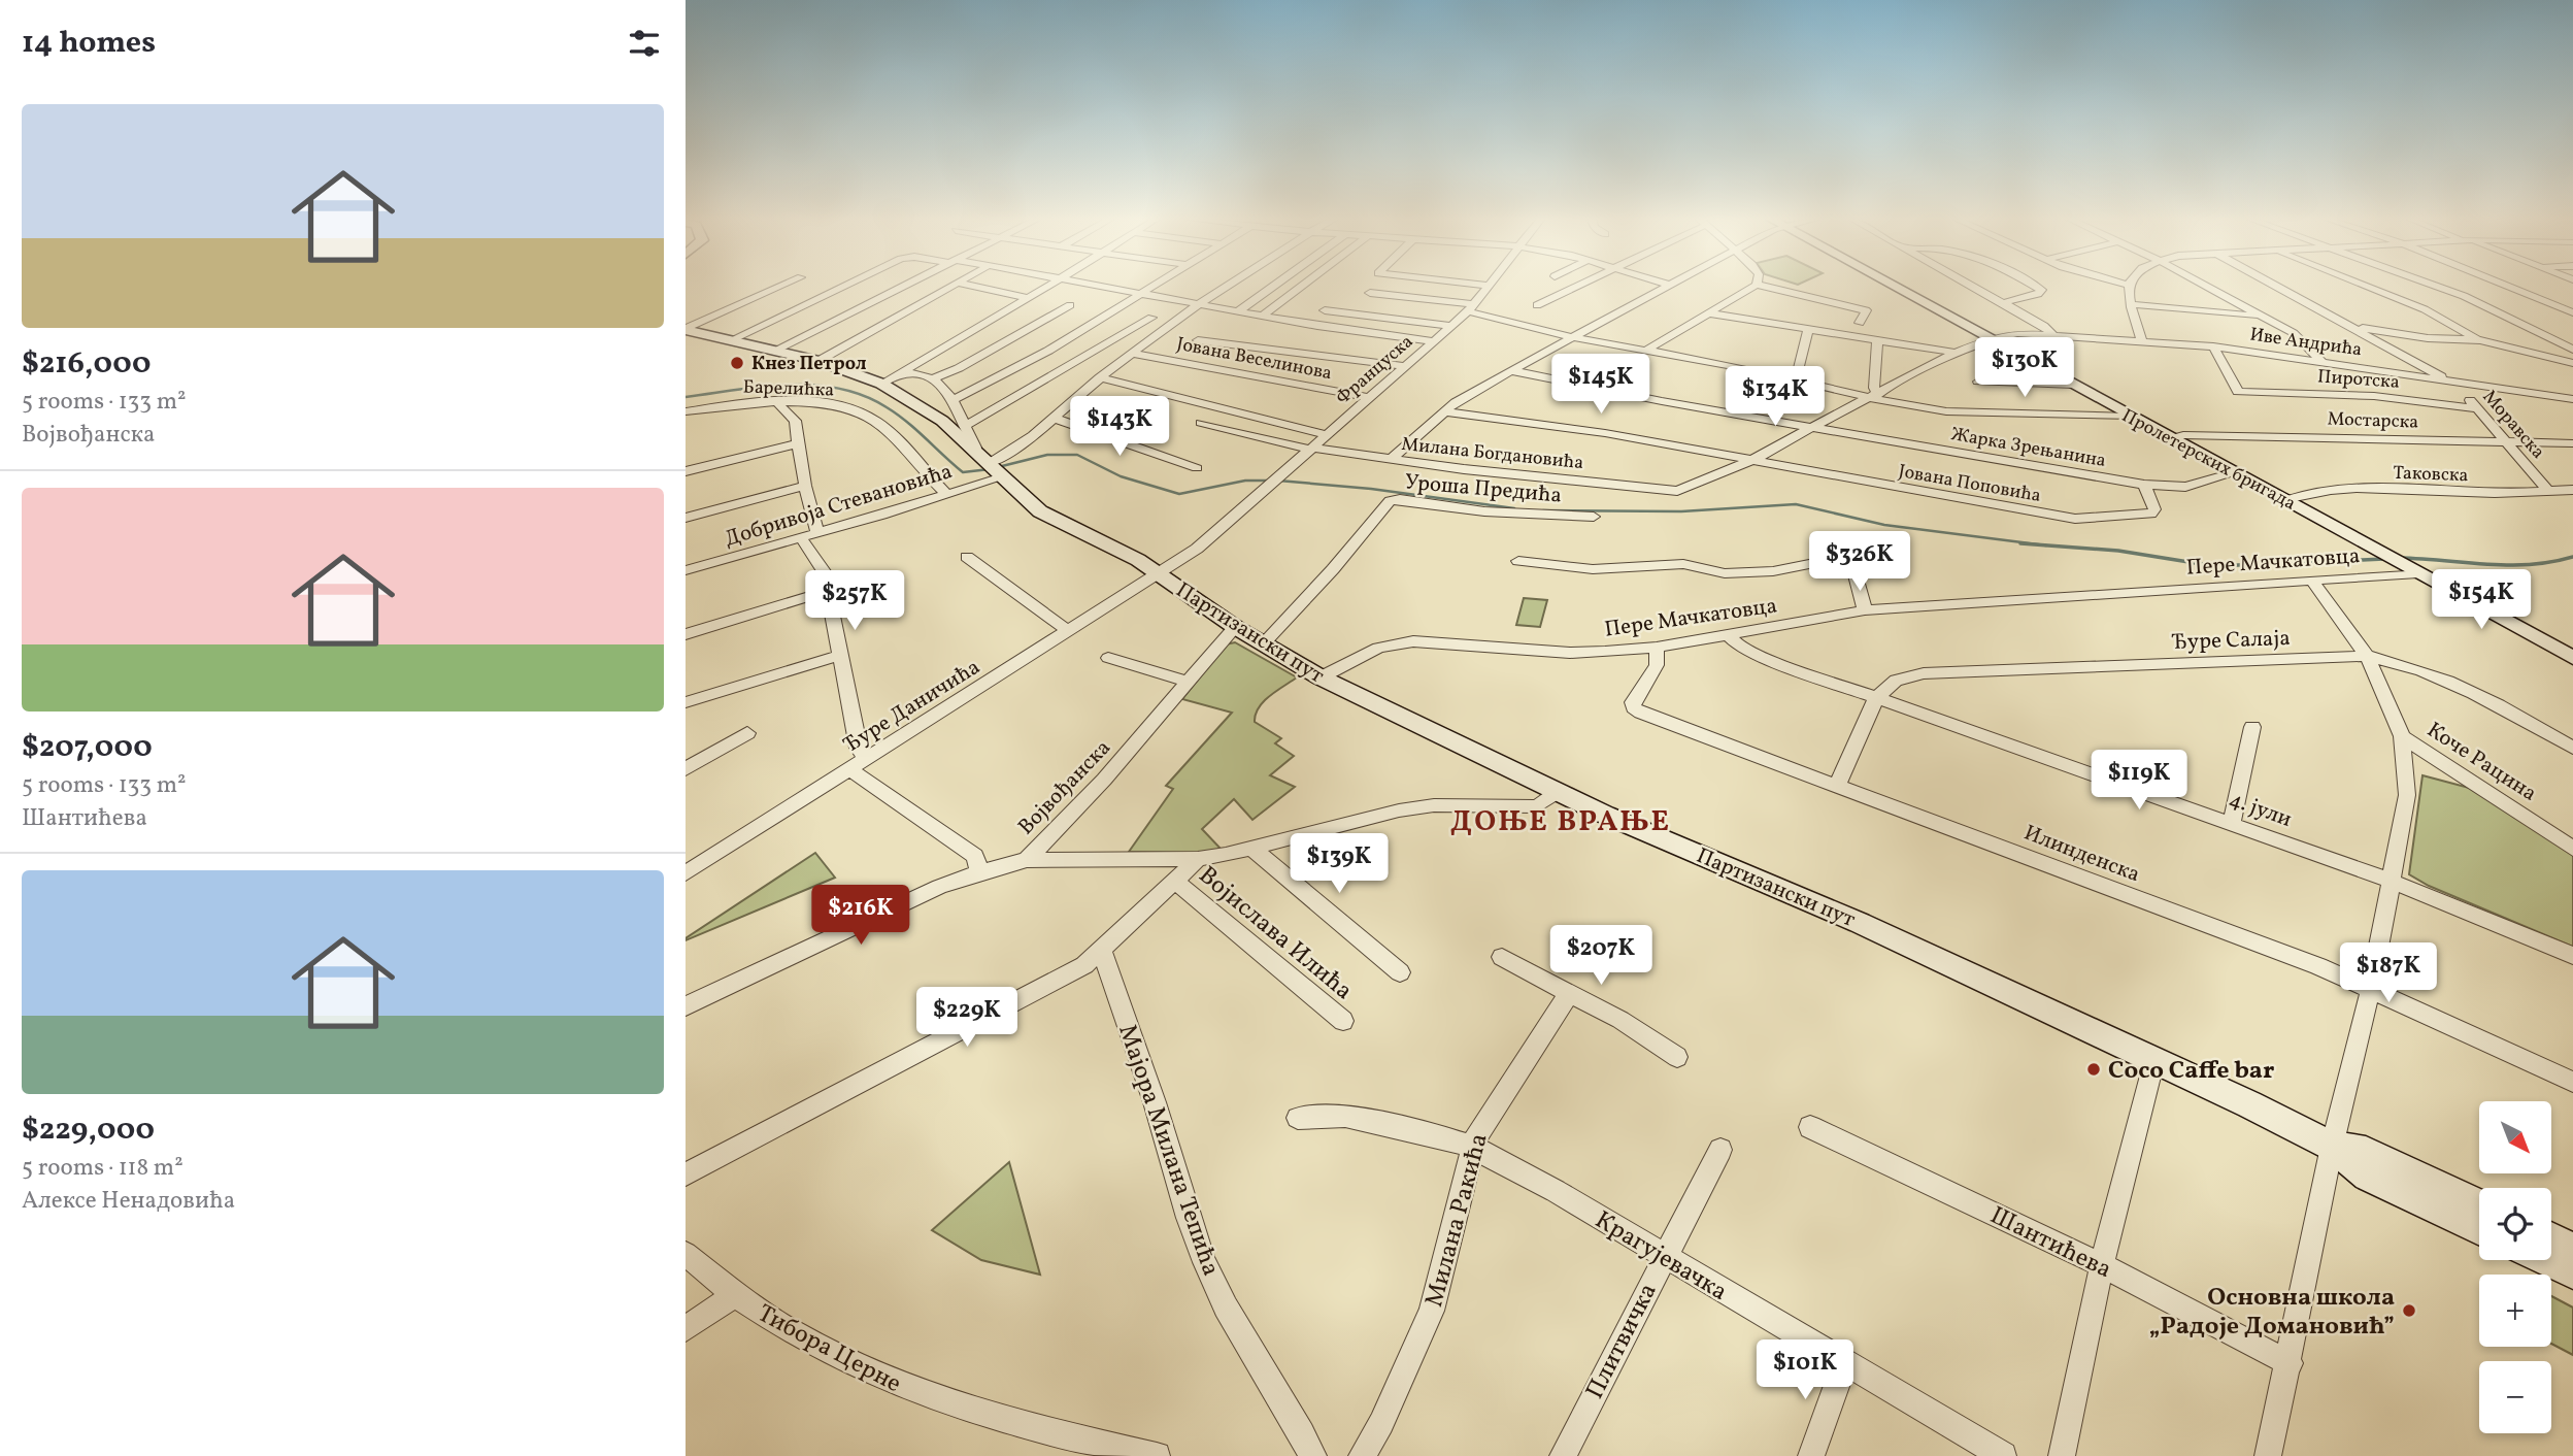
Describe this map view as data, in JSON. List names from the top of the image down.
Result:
{
  "streets": {
    "main road": ["Пролетерских бригада", "Партизански пут"],
    "street": [
      "Иве Андрића",
      "Јована Веселинова",
      "Француска",
      "Пиротска",
      "Барелићка",
      "Мостарска",
      "Моравска",
      "Жарка Зрењанина",
      "Милана Богдановића",
      "Таковска",
      "Јована Поповића",
      "Уроша Предића",
      "Добривоја Стевановића",
      "Пере Мачкатовца",
      "Ђуре Салаја",
      "Ђуре Даничића",
      "Коче Рацина",
      "Војвођанска",
      "4. јули",
      "Илинденска",
      "Војислава Илића",
      "Мајора Милана Тепића",
      "Милана Ракића",
      "Шантићева",
      "Крагујевачка",
      "Плитвичка",
      "Тибора Церне"
    ]
  },
  "crossings": [
    ["Иве Андрића", "Пиротска"],
    ["Иве Андрића", "Моравска"],
    ["Иве Андрића", "Жарка Зрењанина"],
    ["Иве Андрића", "Милана Богдановића"],
    ["Иве Андрића", "Пролетерских бригада"],
    ["Иве Андрића", "Јована Поповића"],
    ["Јована Веселинова", "Француска"],
    ["Јована Веселинова", "Добривоја Стевановића"],
    ["Француска", "Милана Богдановића"],
    ["Француска", "Партизански пут"],
    ["Француска", "Ђуре Даничића"],
    ["Пиротска", "Моравска"],
    ["Барелићка", "Добривоја Стевановића"],
    ["Мостарска", "Моравска"],
    ["Мостарска", "Пролетерских бригада"],
    ["Моравска", "Таковска"],
    ["Жарка Зрењанина", "Пролетерских бригада"],
    ["Жарка Зрењанина", "Јована Поповића"],
    ["Пролетерских бригада", "Таковска"],
    ["Пролетерских бригада", "Пере Мачкатовца"],
    ["Уроша Предића", "Партизански пут"],
    ["Добривоја Стевановића", "Партизански пут"],
    ["Пере Мачкатовца", "Партизански пут"],
    ["Пере Мачкатовца", "4. јули"],
    ["Пере Мачкатовца", "Илинденска"],
    ["Партизански пут", "Ђуре Даничића"],
    ["Партизански пут", "Војвођанска"],
    ["Партизански пут", "Војислава Илића"],
    ["Ђуре Салаја", "4. јули"],
    ["Војвођанска", "Војислава Илића"],
    ["Милана Ракића", "Крагујевачка"],
    ["Крагујевачка", "Плитвичка"]
  ],
  "districts": ["ДОЊЕ ВРАЊЕ"],
  "places": ["Кнез Петрол", "Coco Caffe bar", "Основна школа „Радоје Домановић”"],
  "north": "bottom right",
  "page": {
    "heading": "14 homes",
    "list": [
      {
        "name": "$216,000",
        "note": "5 rooms · 133 m² · Војвођанска"
      },
      {
        "name": "$207,000",
        "note": "5 rooms · 133 m² · Шантићева"
      },
      {
        "name": "$229,000",
        "note": "5 rooms · 118 m² · Алексе Ненадовића"
      }
    ],
    "price": [
      "$130K",
      "$145K",
      "$134K",
      "$143K",
      "$326K",
      "$154K",
      "$257K",
      "$119K",
      "$139K",
      "$216K",
      "$207K",
      "$187K",
      "$229K",
      "$101K"
    ],
    "map_buttons": ["+", "−"]
  }
}
